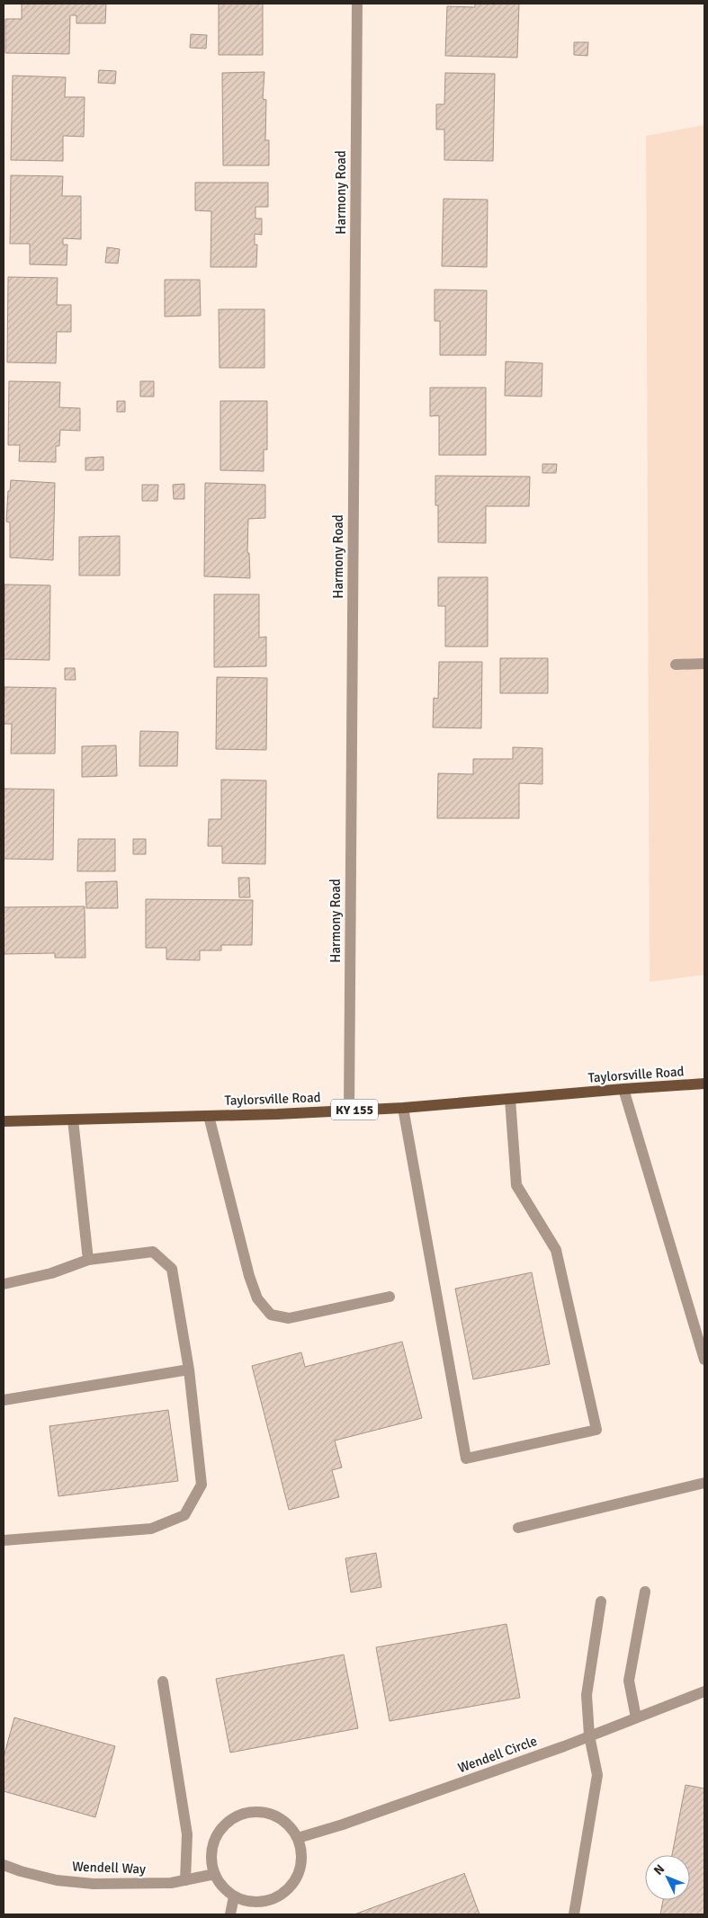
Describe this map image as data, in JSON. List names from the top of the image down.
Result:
{
  "streets": {
    "main road": ["Taylorsville Road", "KY 155"],
    "street": ["Harmony Road", "Wendell Circle", "Wendell Way"]
  },
  "crossings": [
    ["Harmony Road", "Taylorsville Road"],
    ["Wendell Circle", "Wendell Way"]
  ],
  "north": "top left"
}
